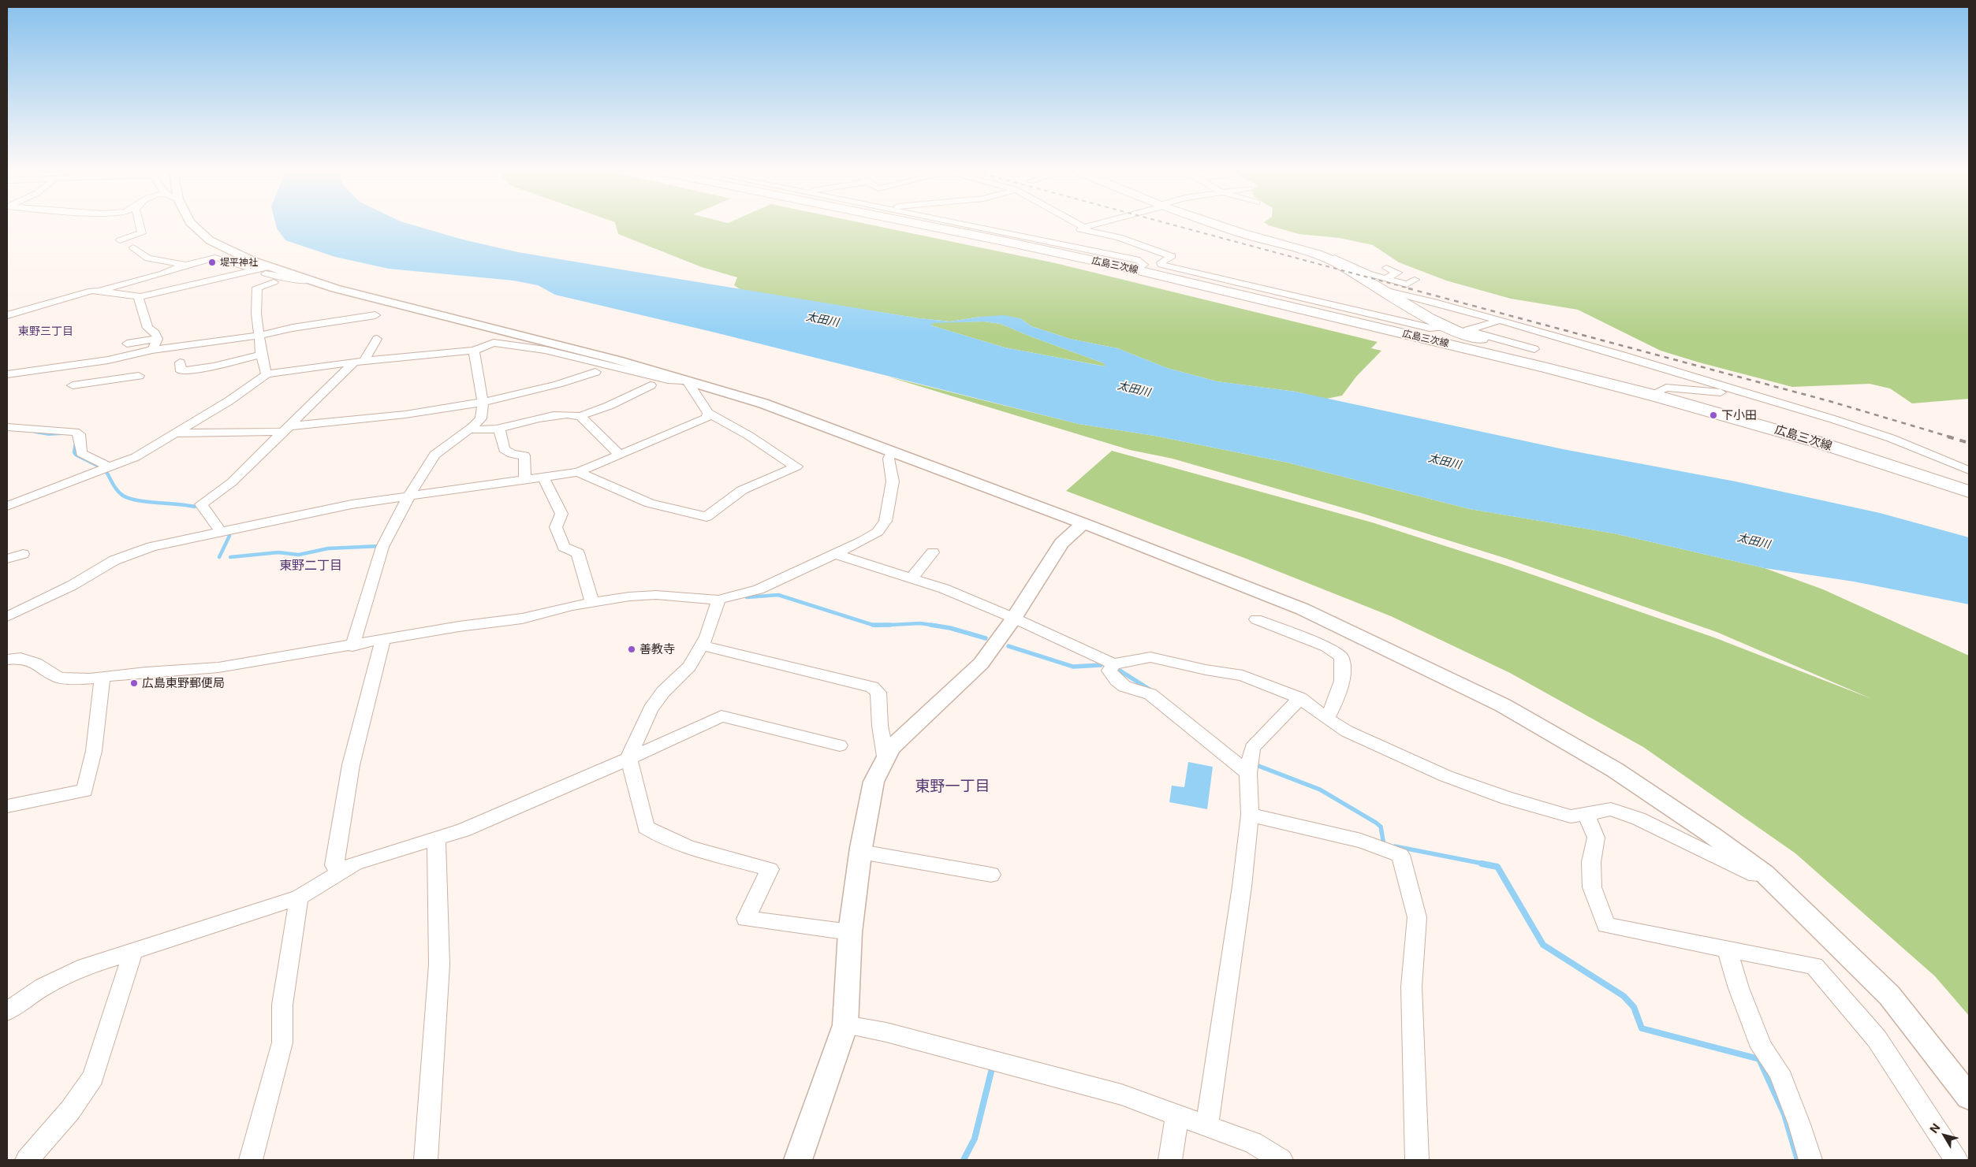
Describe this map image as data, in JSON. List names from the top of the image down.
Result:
{
  "streets": {
    "main road": ["広島三次線"]
  },
  "districts": ["東野三丁目", "東野二丁目", "東野一丁目"],
  "water": ["太田川"],
  "places": [
    "堤平神社",
    "下小田",
    "善教寺",
    "広島東野郵便局"
  ],
  "north": "top left"
}
